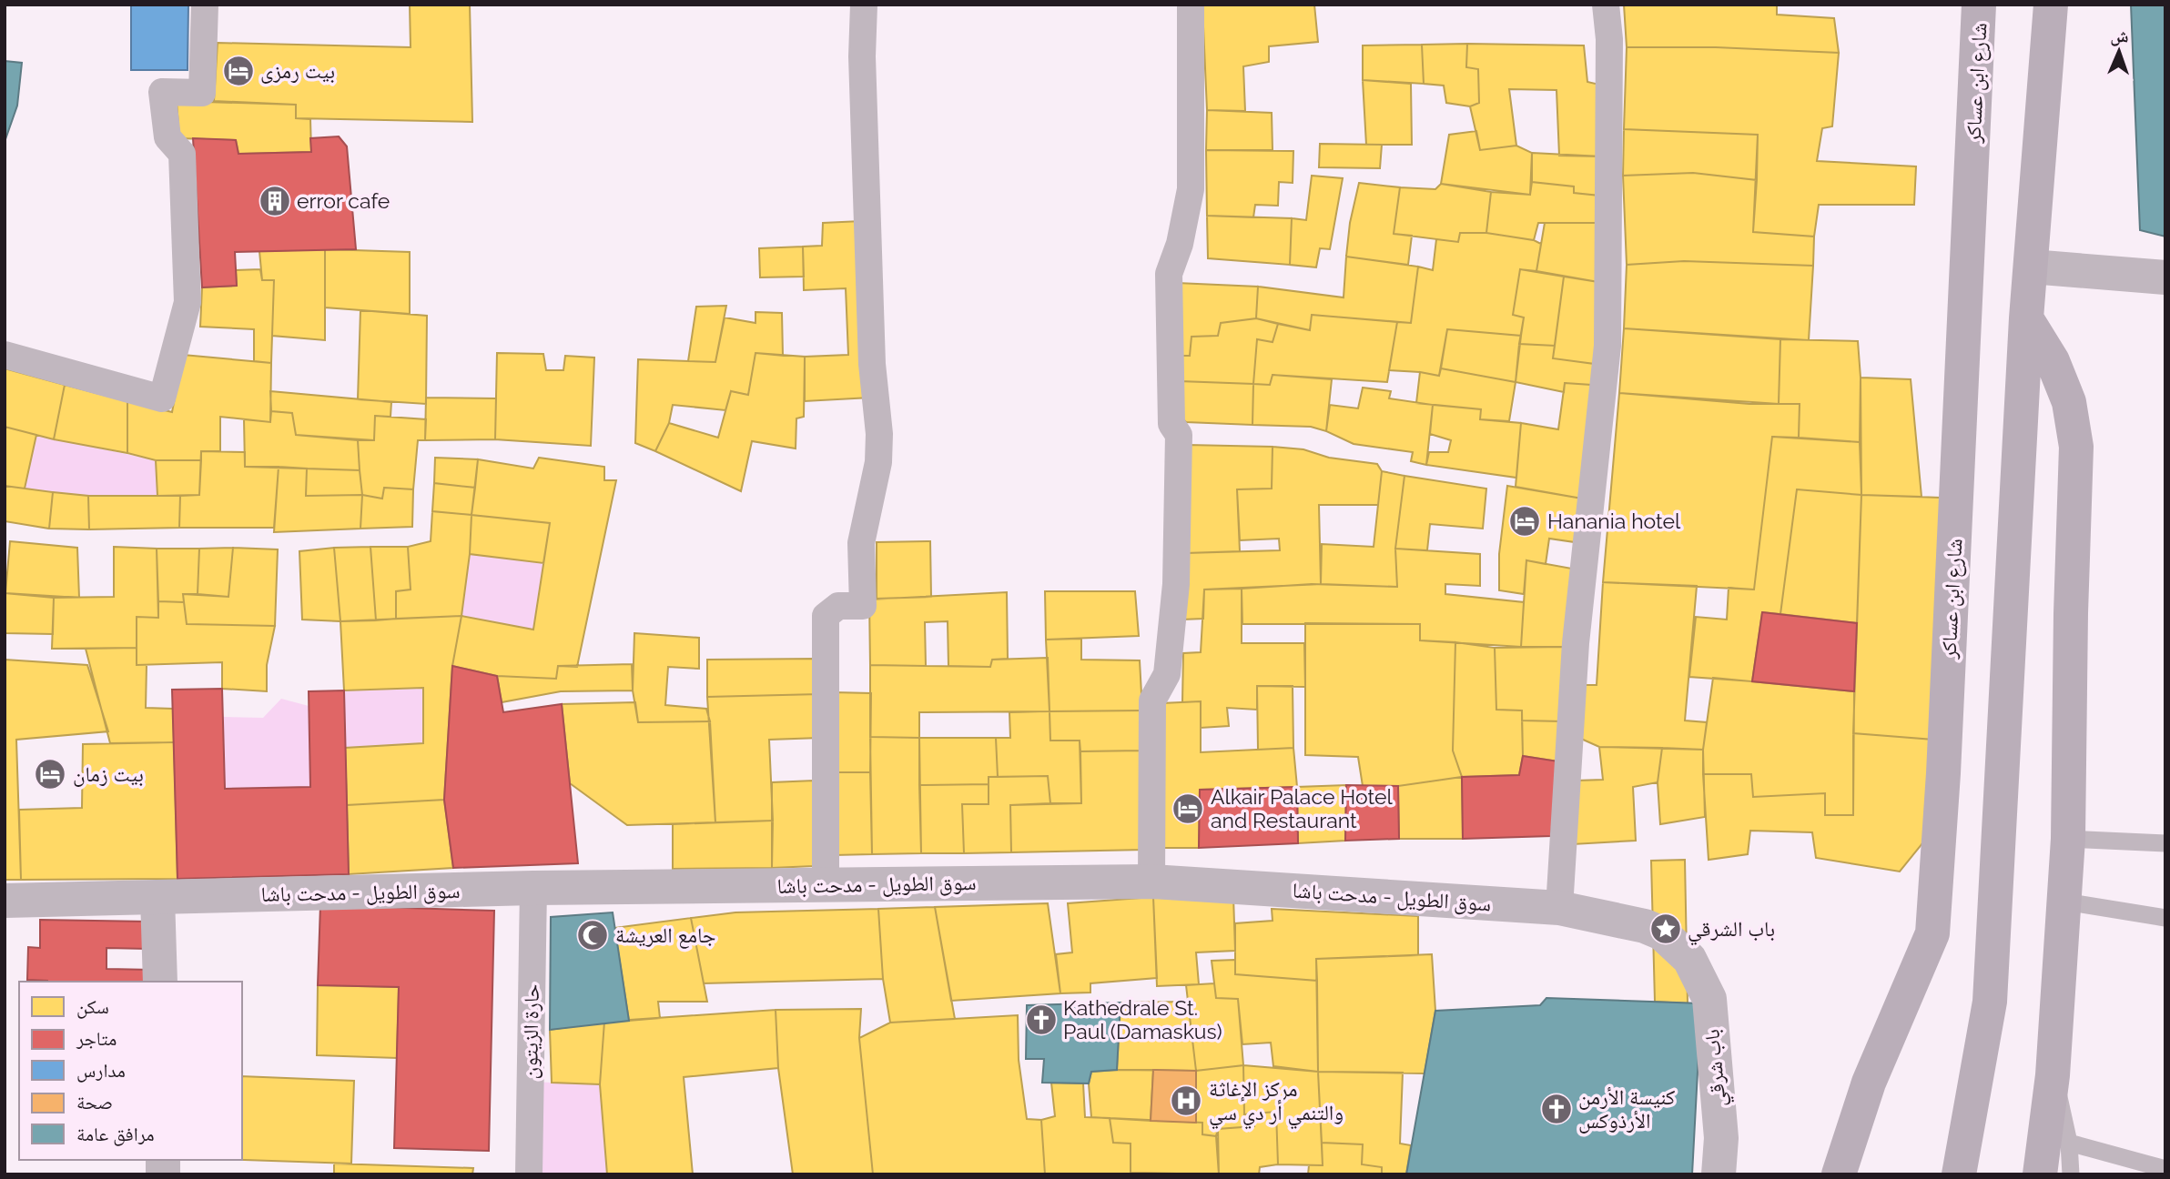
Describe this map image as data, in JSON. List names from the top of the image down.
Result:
{
  "streets": {
    "main road": ["شارع ابن عساكر"],
    "street": ["سوق الطويل - مدحت باشا", "حارة الزيتون", "باب شرقي"]
  },
  "crossings": [
    ["سوق الطويل - مدحت باشا", "حارة الزيتون"],
    ["سوق الطويل - مدحت باشا", "باب شرقي"]
  ],
  "places": {
    "hotel": [
      "بيت رمزى",
      "Hanania hotel",
      "بيت زمان",
      "Alkair Palace Hotel and Restaurant"
    ],
    "building": ["error cafe"],
    "place": ["باب الشرقي"],
    "mosque": ["جامع العريشة"],
    "church": ["Kathedrale St. Paul (Damaskus)", "كنيسة الأرمن الأرذوكس"],
    "hospital": ["مركز الإغاثة والتنمي أر دي سي"]
  },
  "legend": [
    "سكن",
    "متاجر",
    "مدارس",
    "صحة",
    "مرافق عامة"
  ],
  "north": "top"
}
